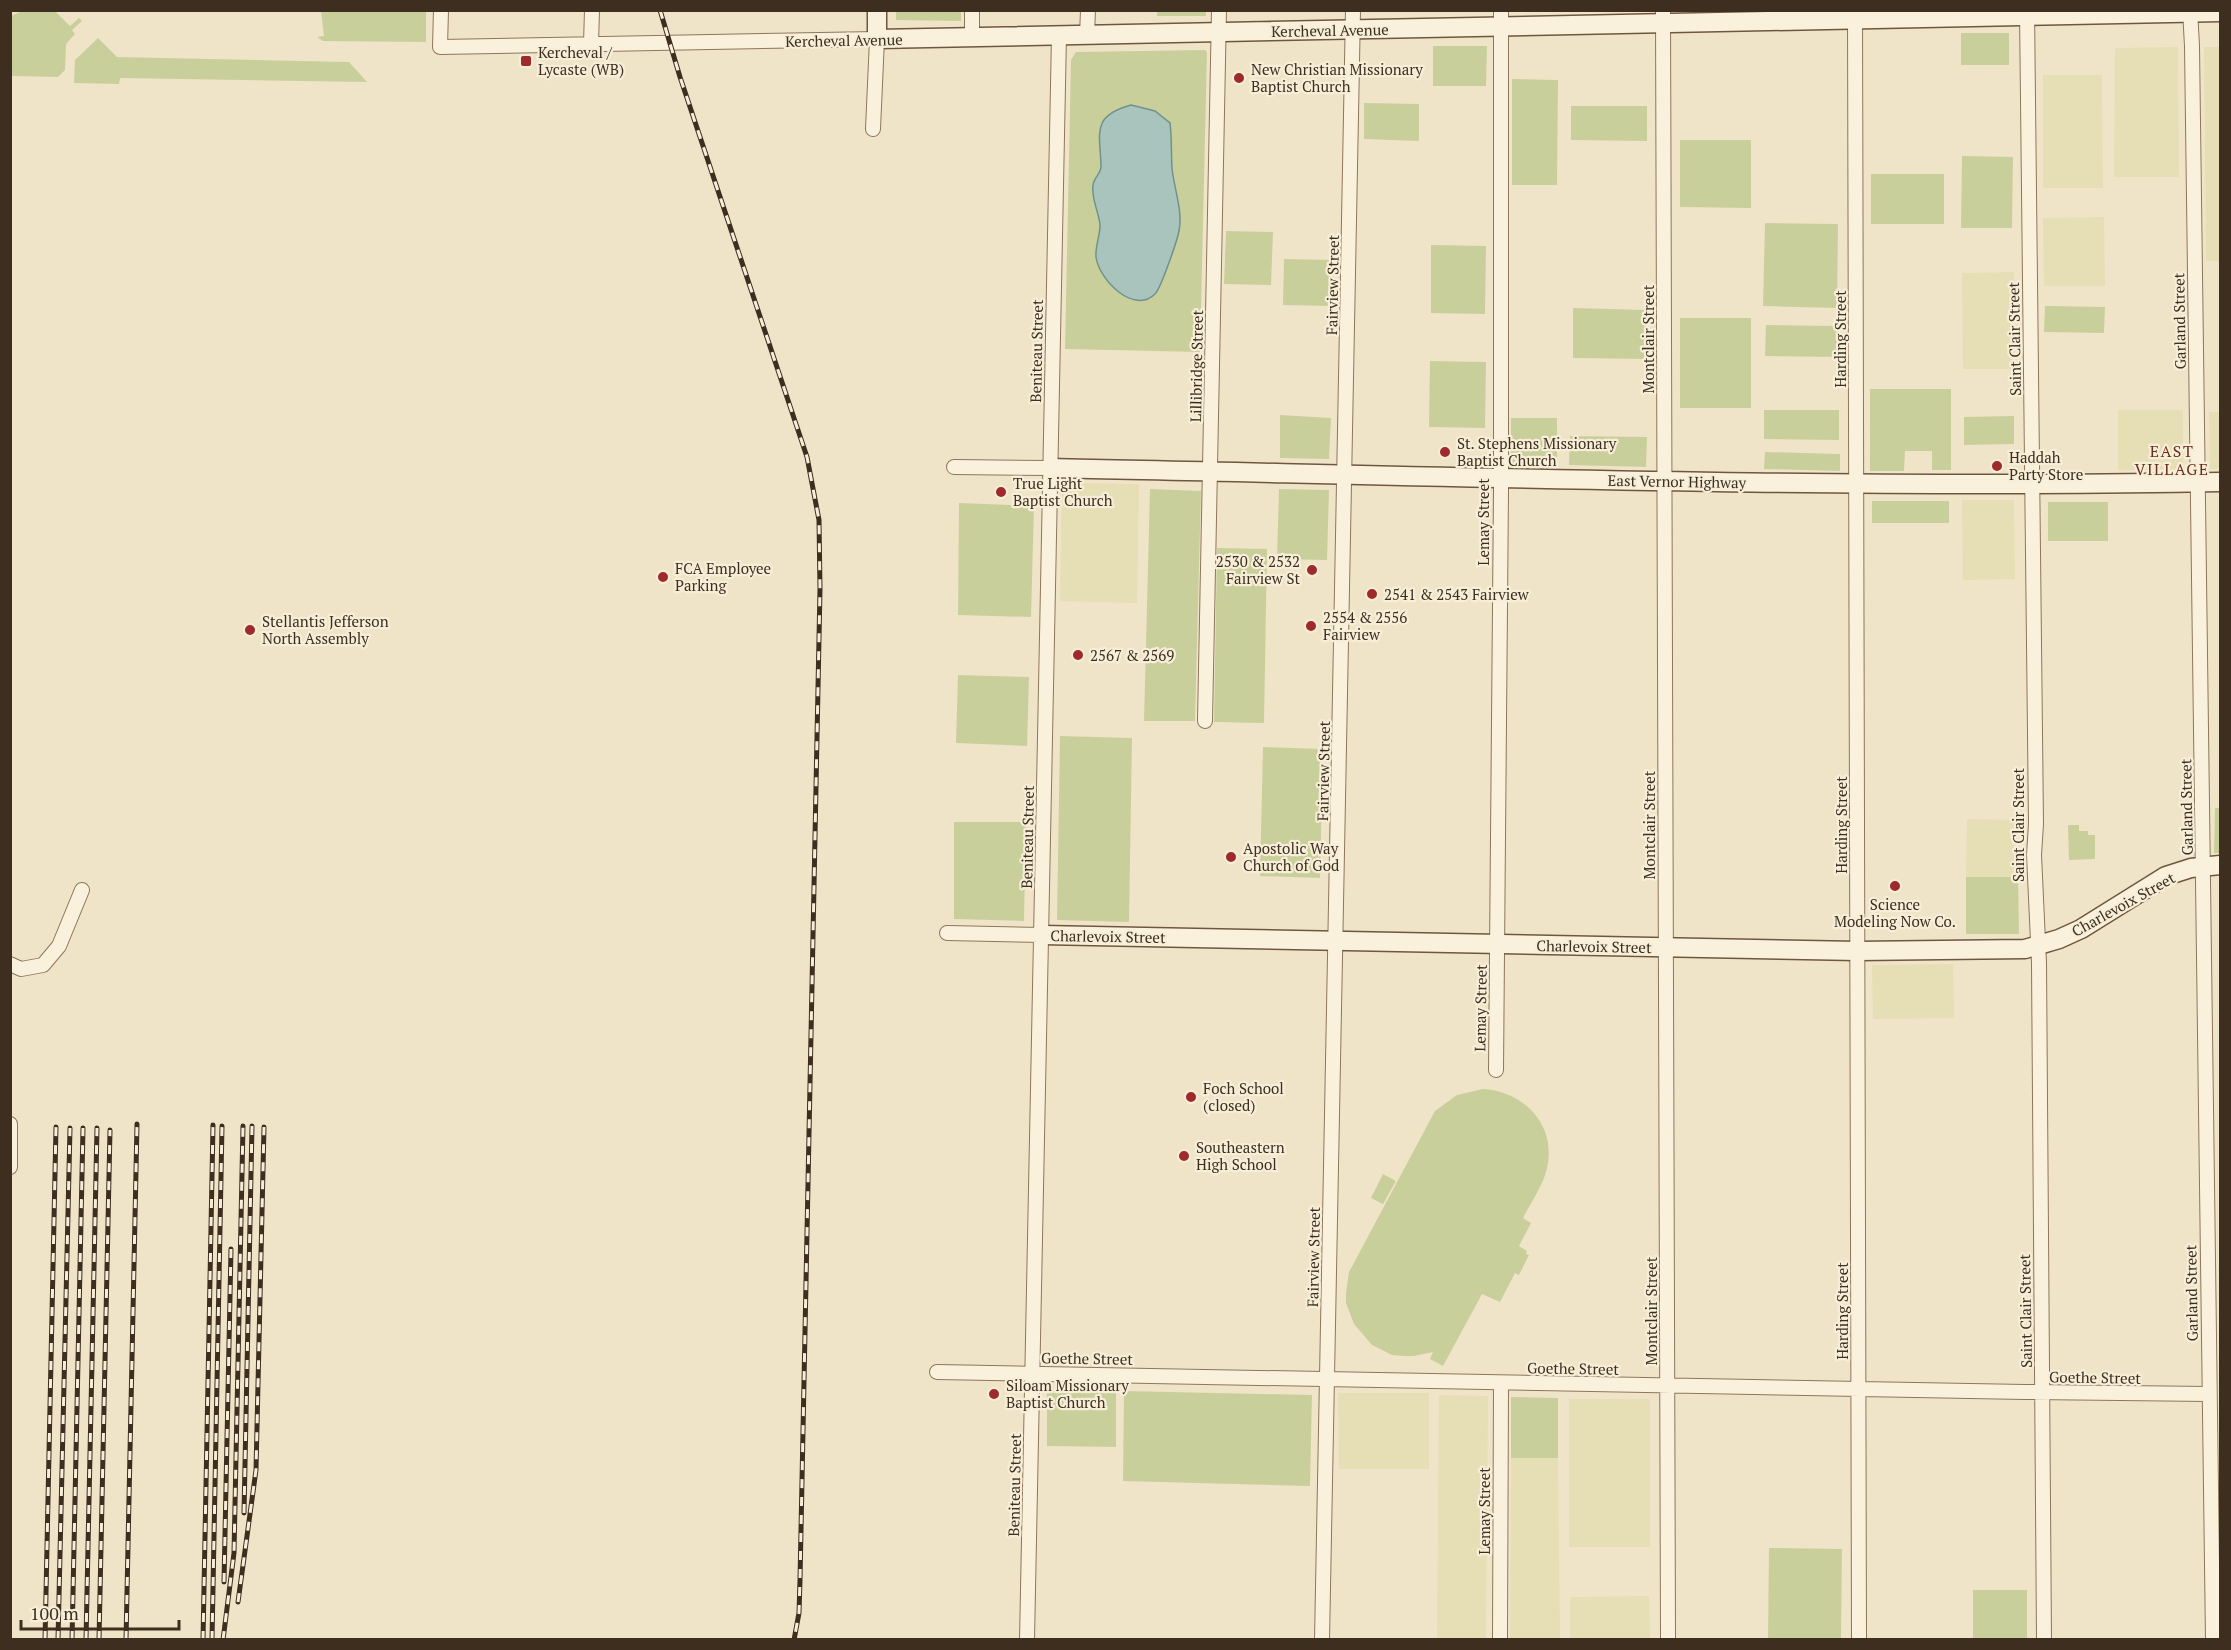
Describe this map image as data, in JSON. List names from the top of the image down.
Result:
{
  "streets": {
    "street": [
      "Kercheval Avenue",
      "Fairview Street",
      "Garland Street",
      "Montclair Street",
      "Harding Street",
      "Saint Clair Street",
      "Beniteau Street",
      "Lillibridge Street",
      "East Vernor Highway",
      "Lemay Street",
      "Charlevoix Street",
      "Goethe Street"
    ]
  },
  "crossings": [
    ["Kercheval Avenue", "Fairview Street"],
    ["Kercheval Avenue", "Garland Street"],
    ["Kercheval Avenue", "Montclair Street"],
    ["Kercheval Avenue", "Harding Street"],
    ["Kercheval Avenue", "Saint Clair Street"],
    ["Kercheval Avenue", "Beniteau Street"],
    ["Kercheval Avenue", "Lillibridge Street"],
    ["Kercheval Avenue", "Lemay Street"],
    ["Fairview Street", "East Vernor Highway"],
    ["Fairview Street", "Charlevoix Street"],
    ["Fairview Street", "Goethe Street"],
    ["Garland Street", "East Vernor Highway"],
    ["Garland Street", "Charlevoix Street"],
    ["Garland Street", "Goethe Street"],
    ["Montclair Street", "East Vernor Highway"],
    ["Montclair Street", "Charlevoix Street"],
    ["Montclair Street", "Goethe Street"],
    ["Harding Street", "East Vernor Highway"],
    ["Harding Street", "Charlevoix Street"],
    ["Harding Street", "Goethe Street"],
    ["Saint Clair Street", "East Vernor Highway"],
    ["Saint Clair Street", "Charlevoix Street"],
    ["Saint Clair Street", "Goethe Street"],
    ["Beniteau Street", "East Vernor Highway"],
    ["Beniteau Street", "Charlevoix Street"],
    ["Beniteau Street", "Goethe Street"],
    ["Lillibridge Street", "East Vernor Highway"],
    ["East Vernor Highway", "Lemay Street"],
    ["Lemay Street", "Charlevoix Street"],
    ["Lemay Street", "Goethe Street"]
  ],
  "districts": ["EAST VILLAGE"],
  "places": {
    "transit": ["Kercheval / Lycaste (WB)"],
    "other": [
      "New Christian Missionary Baptist Church",
      "St. Stephens Missionary Baptist Church",
      "Haddah Party Store",
      "True Light Baptist Church",
      "2530 & 2532 Fairview St",
      "FCA Employee Parking",
      "2541 & 2543 Fairview",
      "2554 & 2556 Fairview",
      "Stellantis Jefferson North Assembly",
      "2567 & 2569",
      "Apostolic Way Church of God",
      "Science Modeling Now Co.",
      "Foch School (closed)",
      "Southeastern High School",
      "Siloam Missionary Baptist Church"
    ]
  },
  "scale_bar": "100 m"
}
